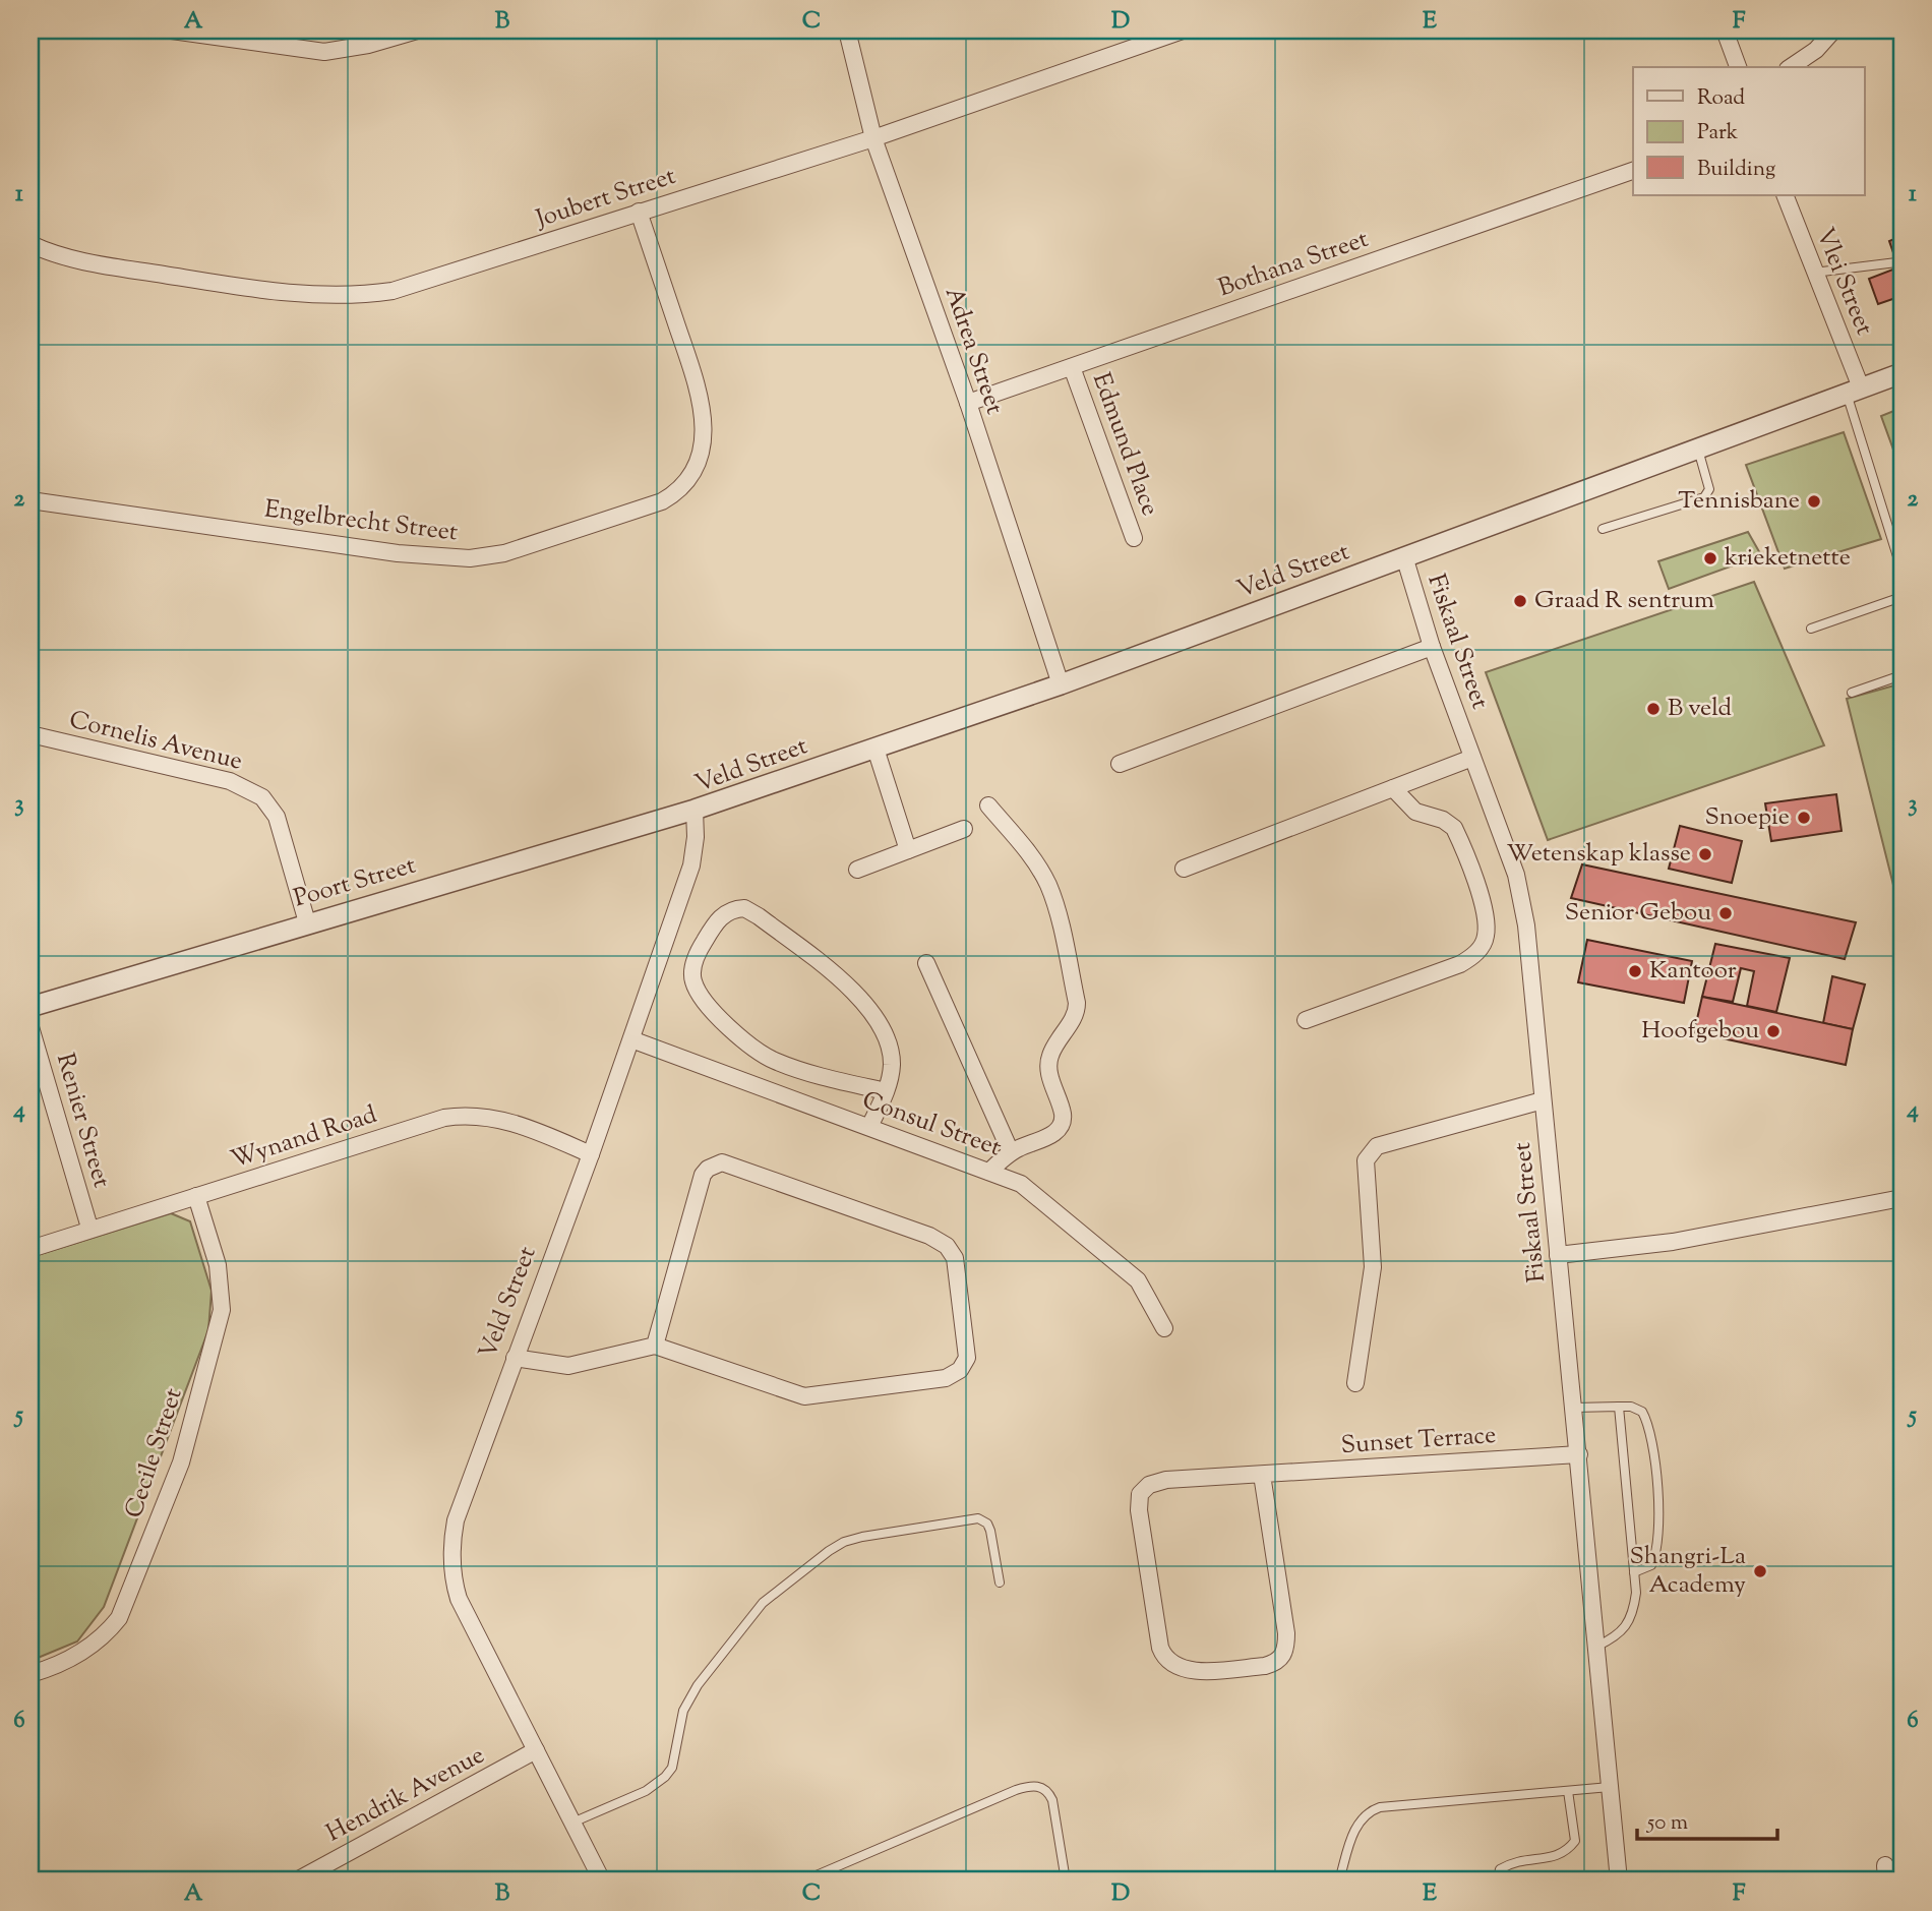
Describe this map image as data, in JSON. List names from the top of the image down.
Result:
{
  "streets": {
    "street": [
      "Joubert Street",
      "Bothana Street",
      "Vlei Street",
      "Adrea Street",
      "Edmund Place",
      "Engelbrecht Street",
      "Veld Street",
      "Fiskaal Street",
      "Cornelis Avenue",
      "Poort Street",
      "Renier Street",
      "Consul Street",
      "Wynand Road",
      "Sunset Terrace",
      "Cecile Street",
      "Hendrik Avenue"
    ]
  },
  "crossings": [
    ["Joubert Street", "Adrea Street"],
    ["Joubert Street", "Engelbrecht Street"],
    ["Bothana Street", "Adrea Street"],
    ["Bothana Street", "Edmund Place"],
    ["Vlei Street", "Veld Street"],
    ["Adrea Street", "Veld Street"],
    ["Veld Street", "Fiskaal Street"],
    ["Veld Street", "Poort Street"],
    ["Veld Street", "Consul Street"],
    ["Veld Street", "Wynand Road"],
    ["Veld Street", "Hendrik Avenue"],
    ["Fiskaal Street", "Sunset Terrace"],
    ["Cornelis Avenue", "Poort Street"],
    ["Renier Street", "Wynand Road"],
    ["Wynand Road", "Cecile Street"]
  ],
  "places": [
    "Tennisbane",
    "krieketnette",
    "Graad R sentrum",
    "B veld",
    "Snoepie",
    "Wetenskap klasse",
    "Senior Gebou",
    "Kantoor",
    "Hoofgebou",
    "Shangri-La Academy"
  ],
  "legend": ["Road", "Park", "Building"],
  "scale_bar": "50 m",
  "grid": {
    "columns": [
      "A",
      "B",
      "C",
      "D",
      "E",
      "F"
    ],
    "rows": [
      "1",
      "2",
      "3",
      "4",
      "5",
      "6"
    ]
  }
}
